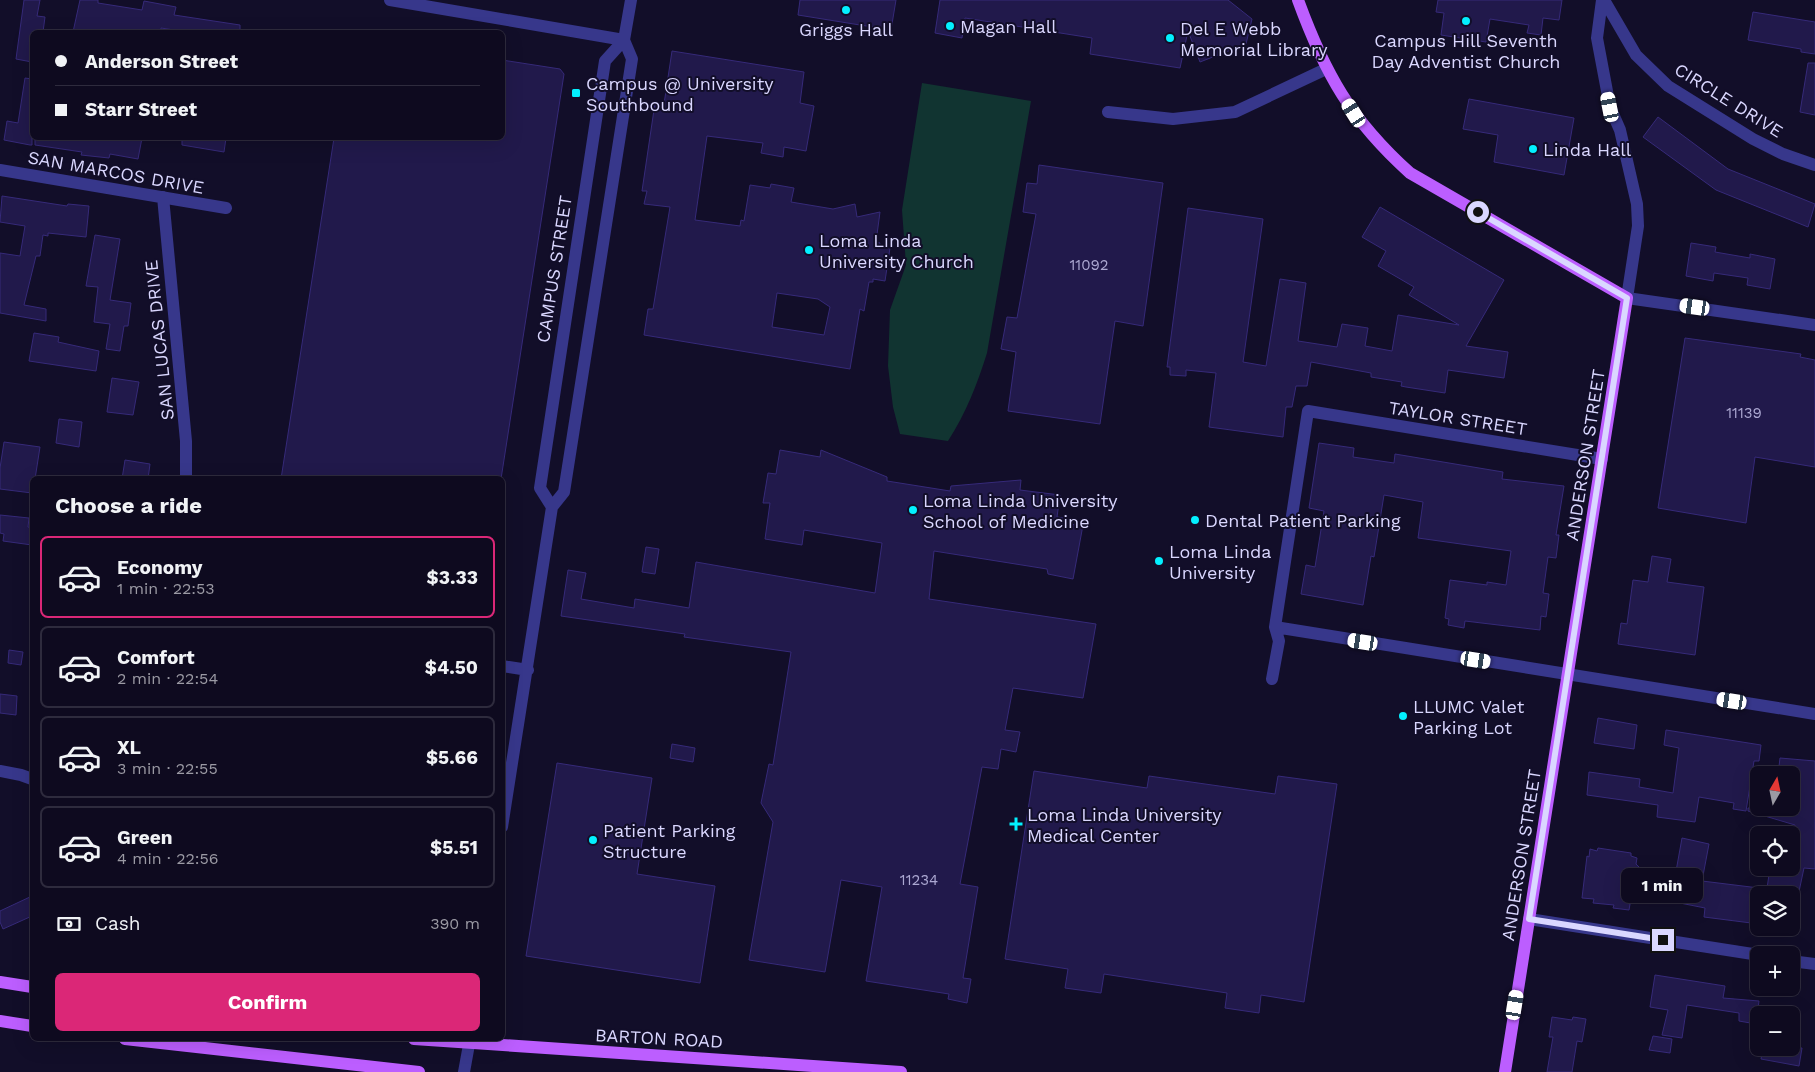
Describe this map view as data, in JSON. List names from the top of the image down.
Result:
{
  "streets": {
    "main road": ["ANDERSON STREET", "BARTON ROAD"],
    "street": [
      "CIRCLE DRIVE",
      "SAN MARCOS DRIVE",
      "CAMPUS STREET",
      "SAN LUCAS DRIVE",
      "TAYLOR STREET"
    ]
  },
  "crossings": [
    ["SAN MARCOS DRIVE", "SAN LUCAS DRIVE"],
    ["TAYLOR STREET", "ANDERSON STREET"]
  ],
  "places": {
    "other": [
      "Griggs Hall",
      "Campus Hill Seventh Day Adventist Church",
      "Magan Hall",
      "Del E Webb Memorial Library",
      "Linda Hall",
      "Loma Linda University Church",
      "Loma Linda University School of Medicine",
      "Dental Patient Parking",
      "Loma Linda University",
      "LLUMC Valet Parking Lot",
      "Patient Parking Structure"
    ],
    "transit": ["Campus @ University Southbound"],
    "health": ["Loma Linda University Medical Center"]
  },
  "house_numbers": ["11092", "11139", "11234"],
  "north": "top",
  "page": {
    "banner": ["Anderson Street", "Starr Street"],
    "heading": "Choose a ride",
    "list": [
      {
        "name": "Economy",
        "note": "1 min · 22:53",
        "value": "$3.33"
      },
      {
        "name": "Comfort",
        "note": "2 min · 22:54",
        "value": "$4.50"
      },
      {
        "name": "XL",
        "note": "3 min · 22:55",
        "value": "$5.66"
      },
      {
        "name": "Green",
        "note": "4 min · 22:56",
        "value": "$5.51"
      }
    ],
    "map_buttons": ["+", "−"],
    "bubble": "1 min",
    "pay": ["Cash", "390 m"],
    "buttons": "Confirm"
  }
}
